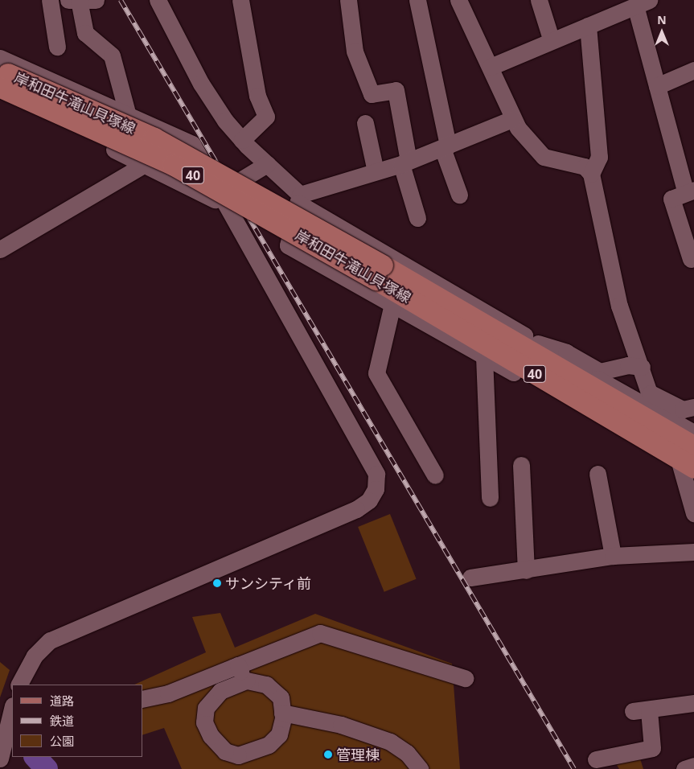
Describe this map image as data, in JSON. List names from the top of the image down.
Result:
{
  "streets": {
    "main road": ["岸和田牛滝山貝塚線", "40"]
  },
  "places": ["サンシティ前", "管理棟"],
  "legend": ["道路", "鉄道", "公園"],
  "north": "top"
}
